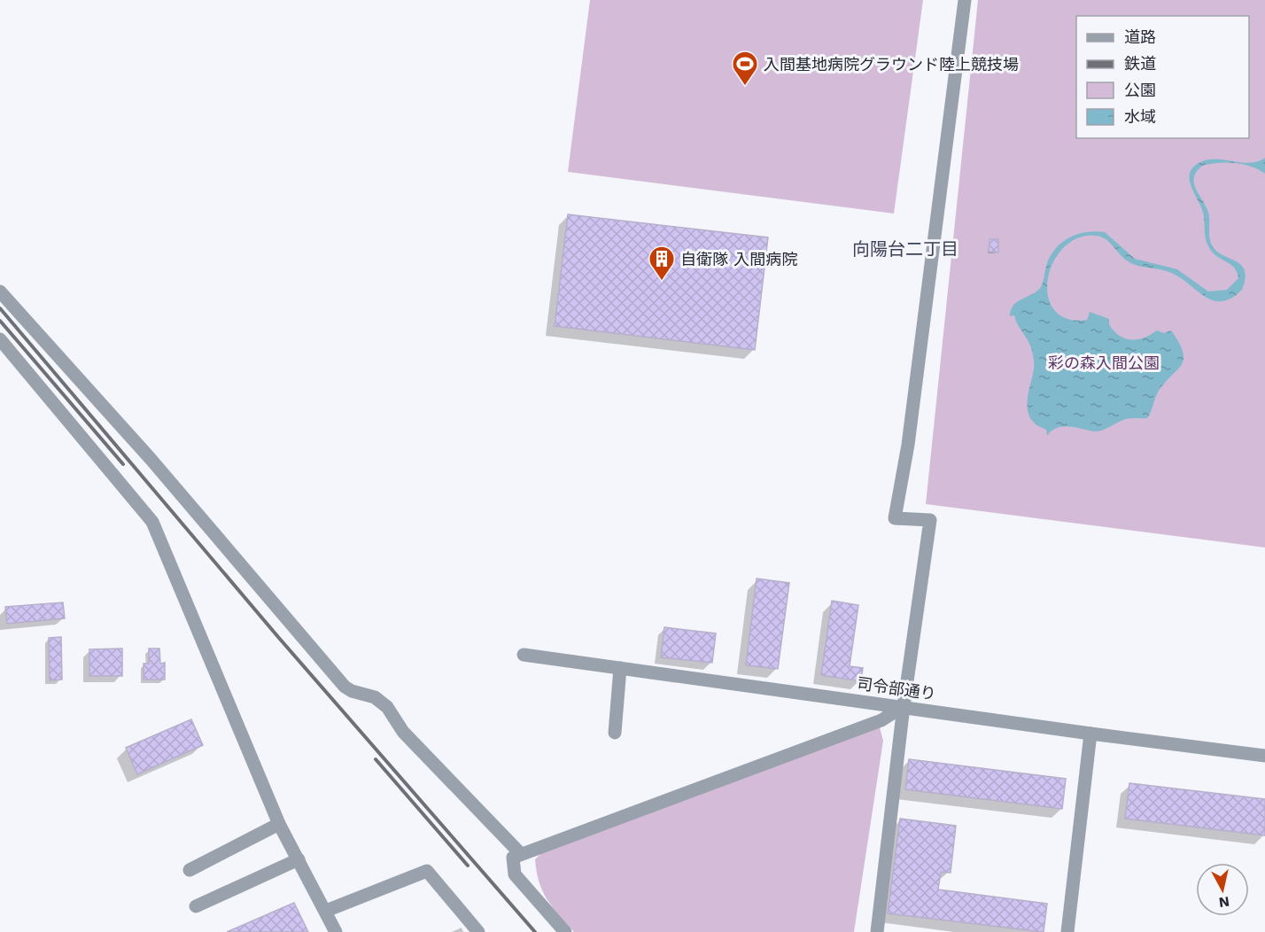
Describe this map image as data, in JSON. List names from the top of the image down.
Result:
{
  "streets": {
    "lane": ["司令部通り"]
  },
  "districts": ["向陽台二丁目"],
  "parks": ["彩の森入間公園"],
  "places": {
    "sports": ["入間基地病院グラウンド陸上競技場"],
    "building": ["自衛隊 入間病院"]
  },
  "legend": [
    "道路",
    "鉄道",
    "公園",
    "水域"
  ],
  "north": "bottom"
}
